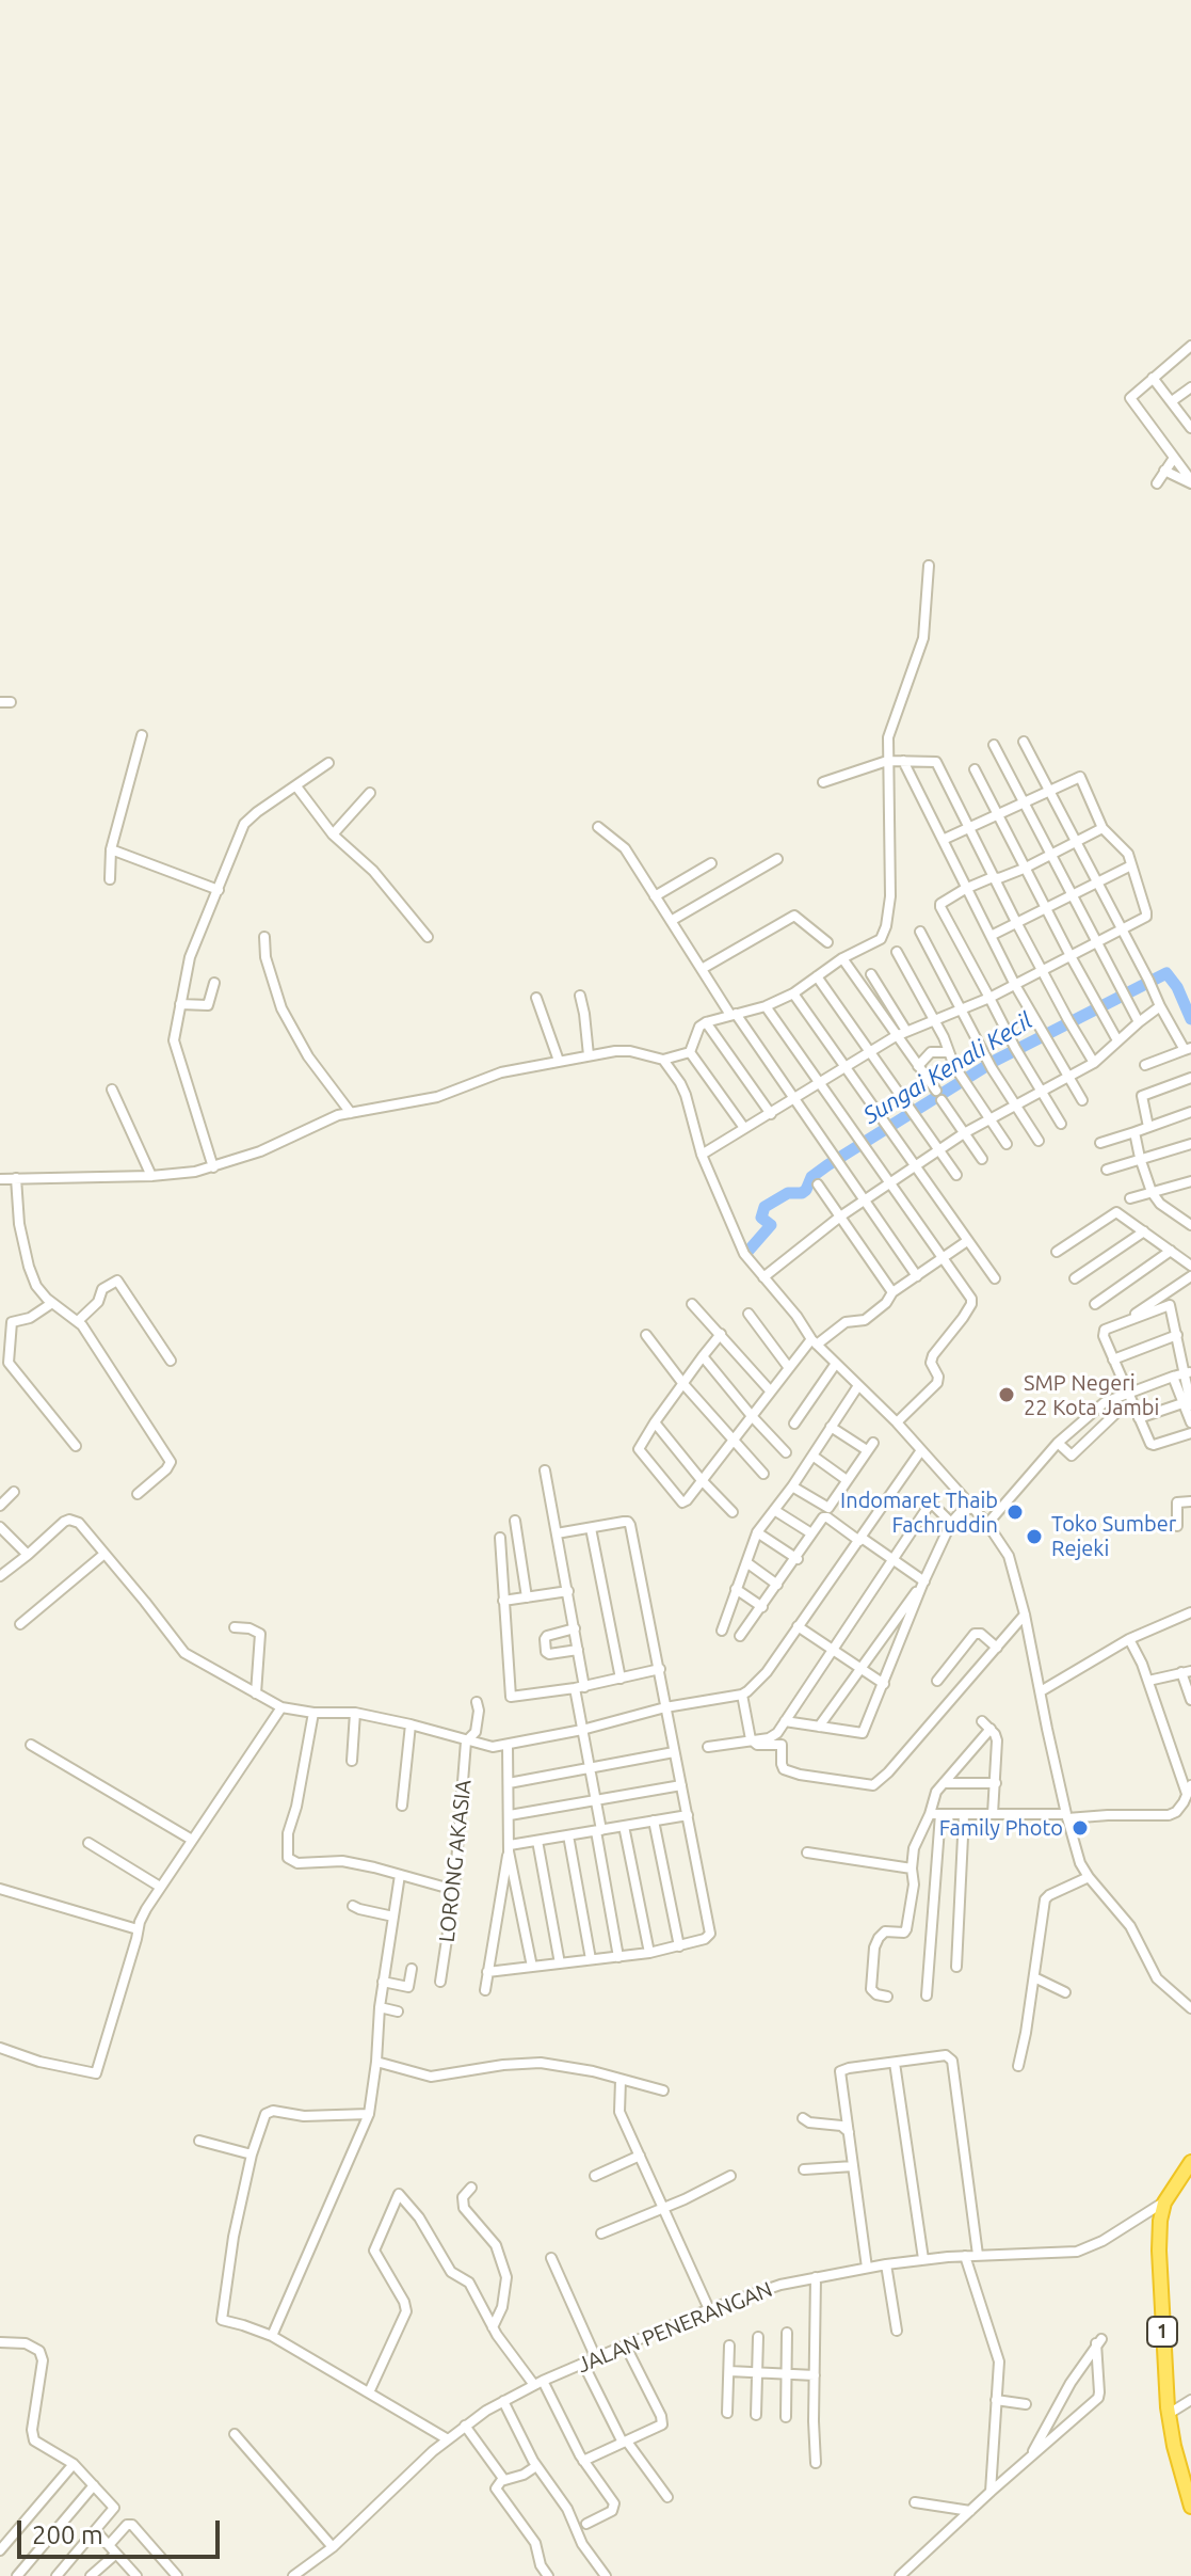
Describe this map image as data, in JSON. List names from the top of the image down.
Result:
{
  "streets": {
    "highway": ["1"],
    "street": ["LORONG AKASIA", "JALAN PENERANGAN"]
  },
  "crossings": [
    ["JALAN PENERANGAN", "1"]
  ],
  "water": ["Sungai Kenali Kecil"],
  "places": [
    "SMP Negeri 22 Kota Jambi",
    "Indomaret Thaib Fachruddin",
    "Toko Sumber Rejeki",
    "Family Photo"
  ],
  "scale_bar": "200 m"
}
